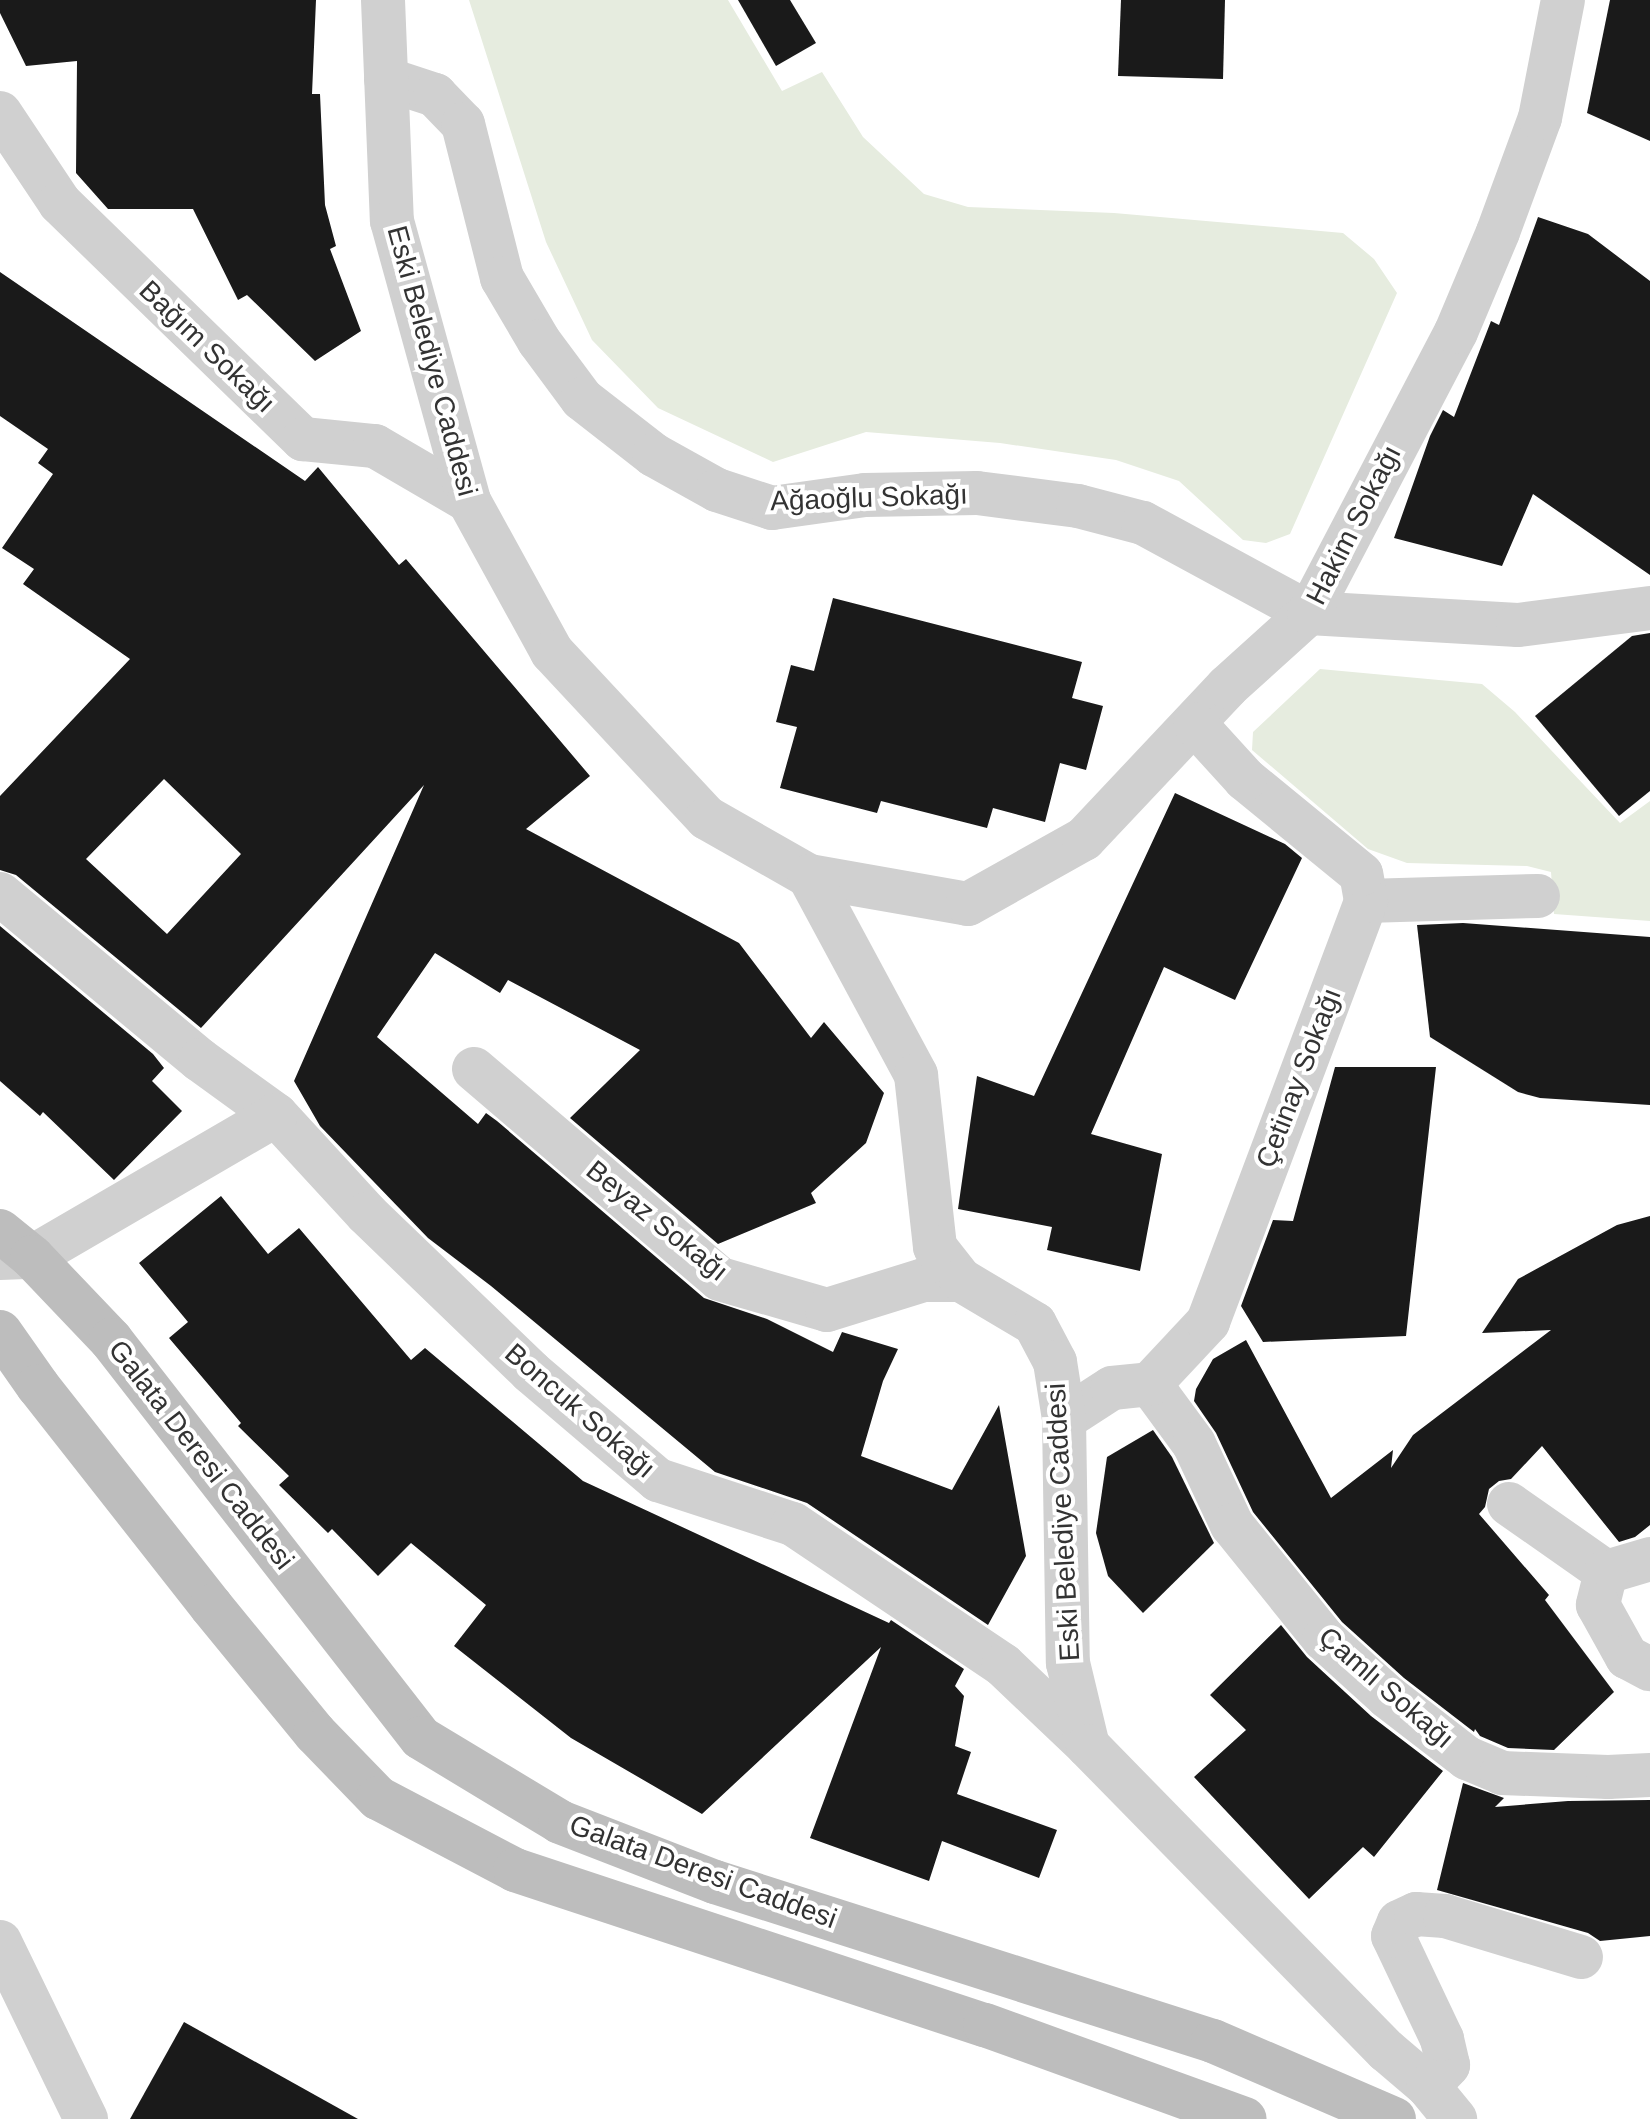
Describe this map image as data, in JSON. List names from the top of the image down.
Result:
{
  "streets": {
    "main road": ["Galata Deresi Caddesi"],
    "street": [
      "Bağım Sokağı",
      "Eski Belediye Caddesi",
      "Ağaoğlu Sokağı",
      "Hakim Sokağı",
      "Çetinay Sokağı",
      "Beyaz Sokağı",
      "Boncuk Sokağı",
      "Çamlı Sokağı"
    ]
  },
  "crossings": [
    ["Bağım Sokağı", "Eski Belediye Caddesi"],
    ["Eski Belediye Caddesi", "Ağaoğlu Sokağı"],
    ["Eski Belediye Caddesi", "Hakim Sokağı"],
    ["Eski Belediye Caddesi", "Beyaz Sokağı"],
    ["Eski Belediye Caddesi", "Boncuk Sokağı"],
    ["Ağaoğlu Sokağı", "Hakim Sokağı"],
    ["Çetinay Sokağı", "Çamlı Sokağı"]
  ]
}
